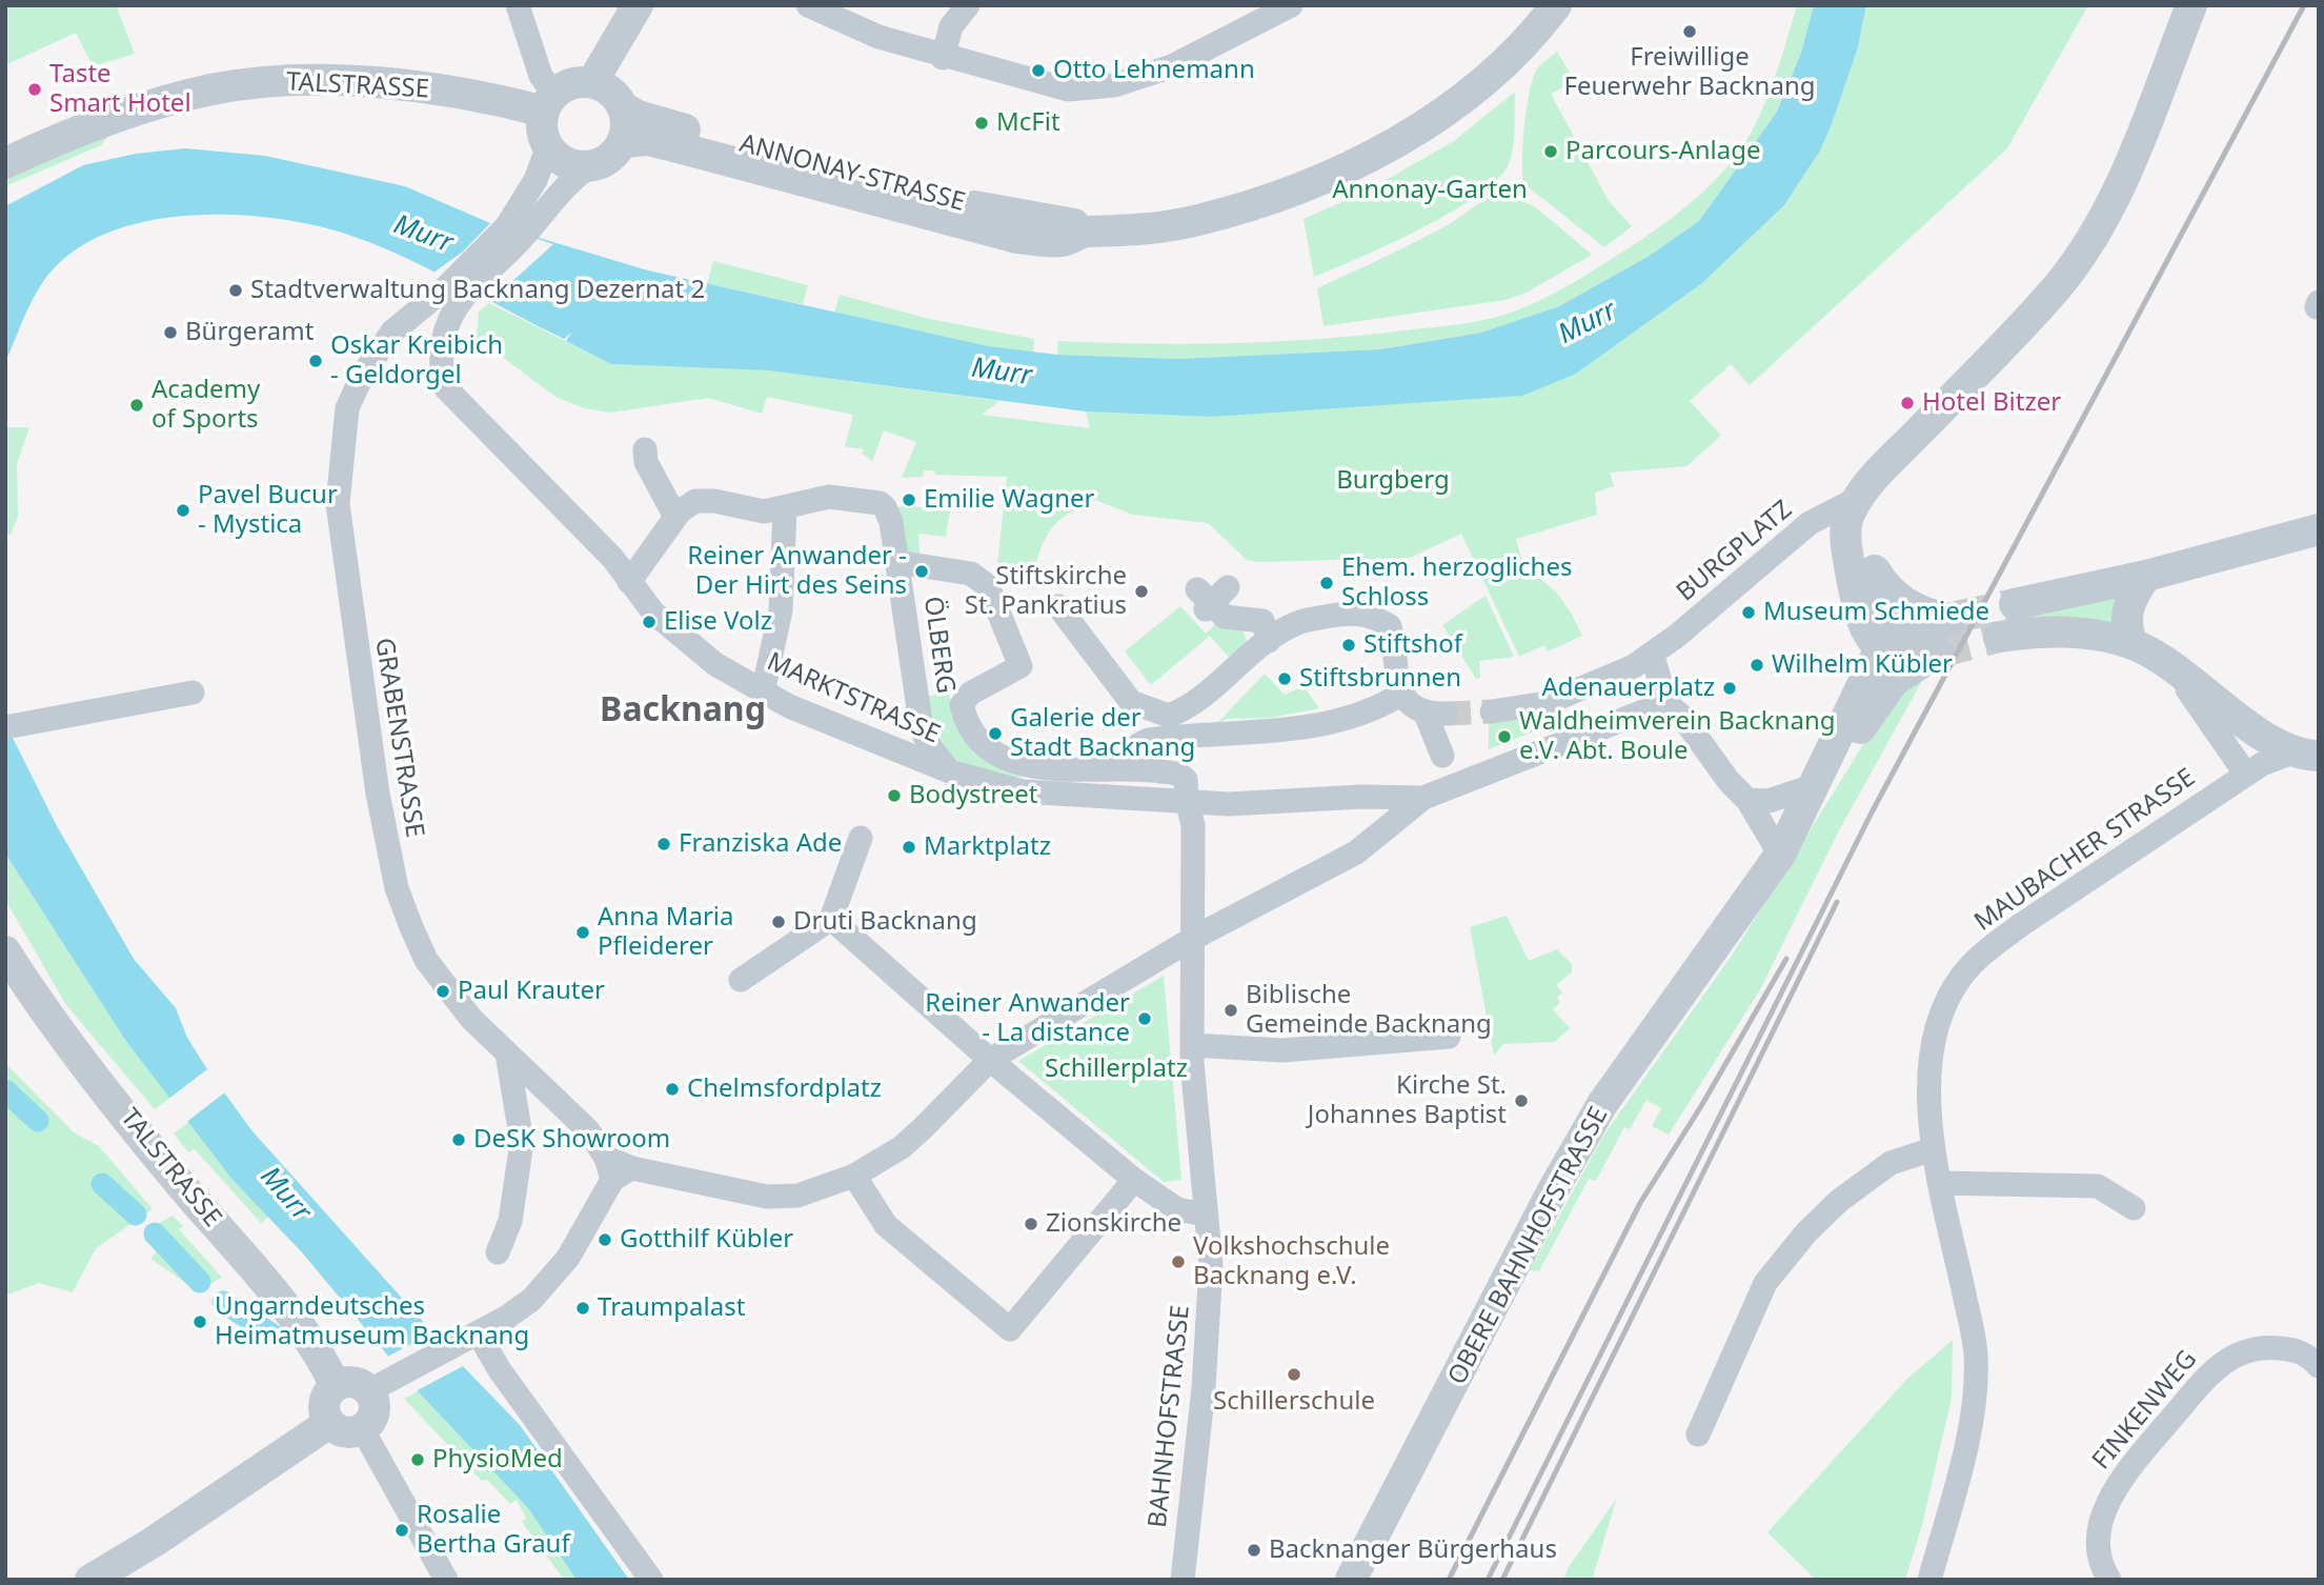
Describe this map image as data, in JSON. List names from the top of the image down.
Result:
{
  "streets": {
    "street": [
      "TALSTRASSE",
      "ANNONAY-STRASSE",
      "BURGPLATZ",
      "ÖLBERG",
      "MARKTSTRASSE",
      "GRABENSTRASSE",
      "MAUBACHER STRASSE",
      "OBERE BAHNHOFSTRASSE",
      "FINKENWEG",
      "BAHNHOFSTRASSE"
    ]
  },
  "crossings": [
    ["TALSTRASSE", "ANNONAY-STRASSE"],
    ["ÖLBERG", "MARKTSTRASSE"],
    ["MARKTSTRASSE", "GRABENSTRASSE"]
  ],
  "districts": ["Backnang"],
  "water": ["Murr"],
  "parks": ["Annonay-Garten", "Burgberg", "Schillerplatz"],
  "places": [
    "Freiwillige Feuerwehr Backnang",
    "Otto Lehnemann",
    "Taste Smart Hotel",
    "McFit",
    "Parcours-Anlage",
    "Stadtverwaltung Backnang Dezernat 2",
    "Bürgeramt",
    "Oskar Kreibich - Geldorgel",
    "Hotel Bitzer",
    "Academy of Sports",
    "Emilie Wagner",
    "Pavel Bucur - Mystica",
    "Reiner Anwander - Der Hirt des Seins",
    "Ehem. herzogliches Schloss",
    "Stiftskirche St. Pankratius",
    "Museum Schmiede",
    "Elise Volz",
    "Stiftshof",
    "Wilhelm Kübler",
    "Stiftsbrunnen",
    "Adenauerplatz",
    "Galerie der Stadt Backnang",
    "Waldheimverein Backnang e.V. Abt. Boule",
    "Bodystreet",
    "Franziska Ade",
    "Marktplatz",
    "Druti Backnang",
    "Anna Maria Pfleiderer",
    "Paul Krauter",
    "Biblische Gemeinde Backnang",
    "Reiner Anwander - La distance",
    "Chelmsfordplatz",
    "Kirche St. Johannes Baptist",
    "DeSK Showroom",
    "Zionskirche",
    "Gotthilf Kübler",
    "Volkshochschule Backnang e.V.",
    "Traumpalast",
    "Ungarndeutsches Heimatmuseum Backnang",
    "Schillerschule",
    "PhysioMed",
    "Rosalie Bertha Grauf",
    "Backnanger Bürgerhaus"
  ]
}
